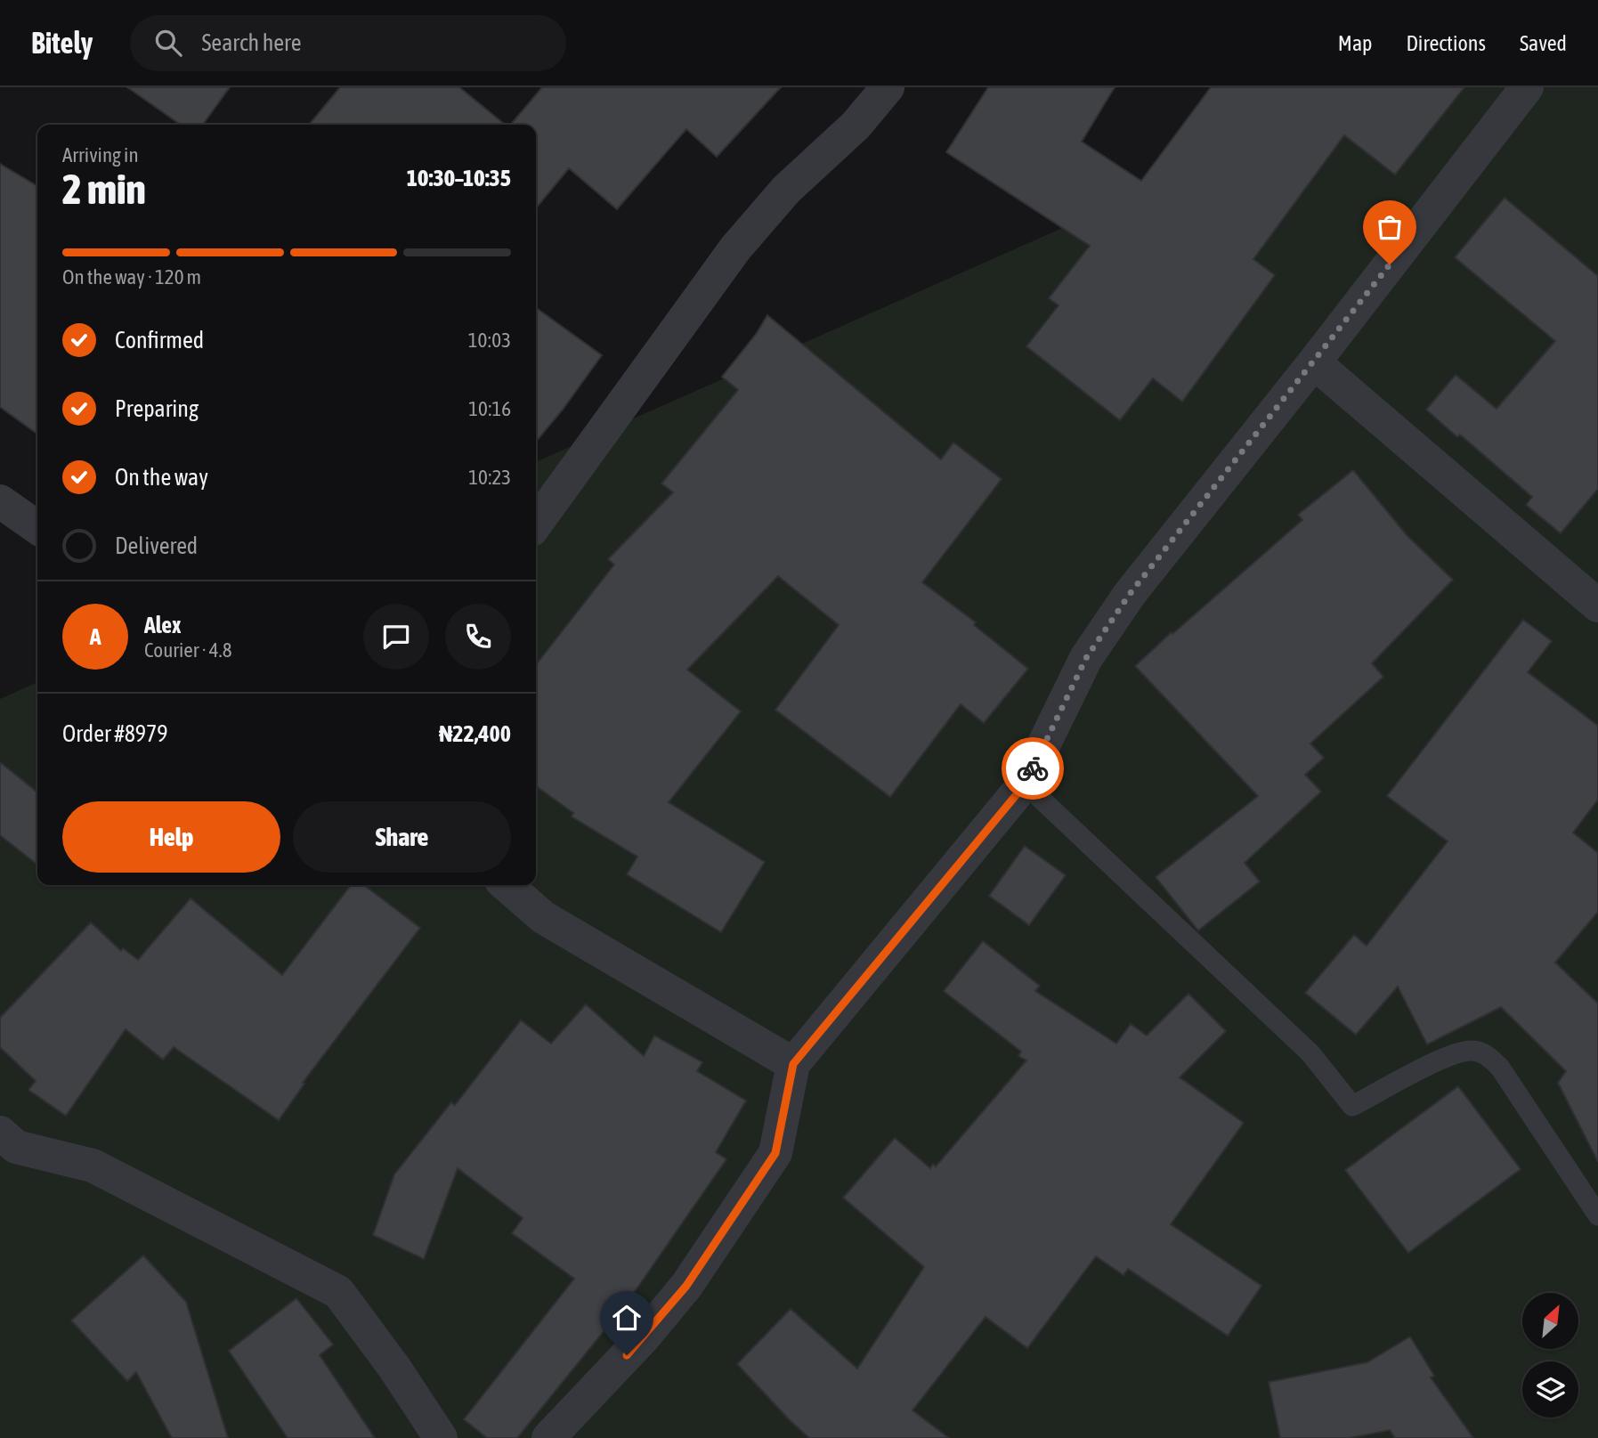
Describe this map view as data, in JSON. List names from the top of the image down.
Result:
{
  "north": "top right",
  "page": {
    "header": "Bitely",
    "search": "Search here",
    "nav": ["Map", "Directions", "Saved"],
    "heading": ["2 min", "Arriving in", "10:30–10:35"],
    "panel": [
      "Alex",
      "Courier · 4.8",
      "Order #8979",
      "₦22,400"
    ],
    "bar": "On the way · 120 m",
    "list": [
      ["Confirmed", "10:03"],
      ["Preparing", "10:16"],
      ["On the way", "10:23"],
      "Delivered"
    ],
    "round": "A",
    "buttons": ["Help", "Share"]
  }
}
